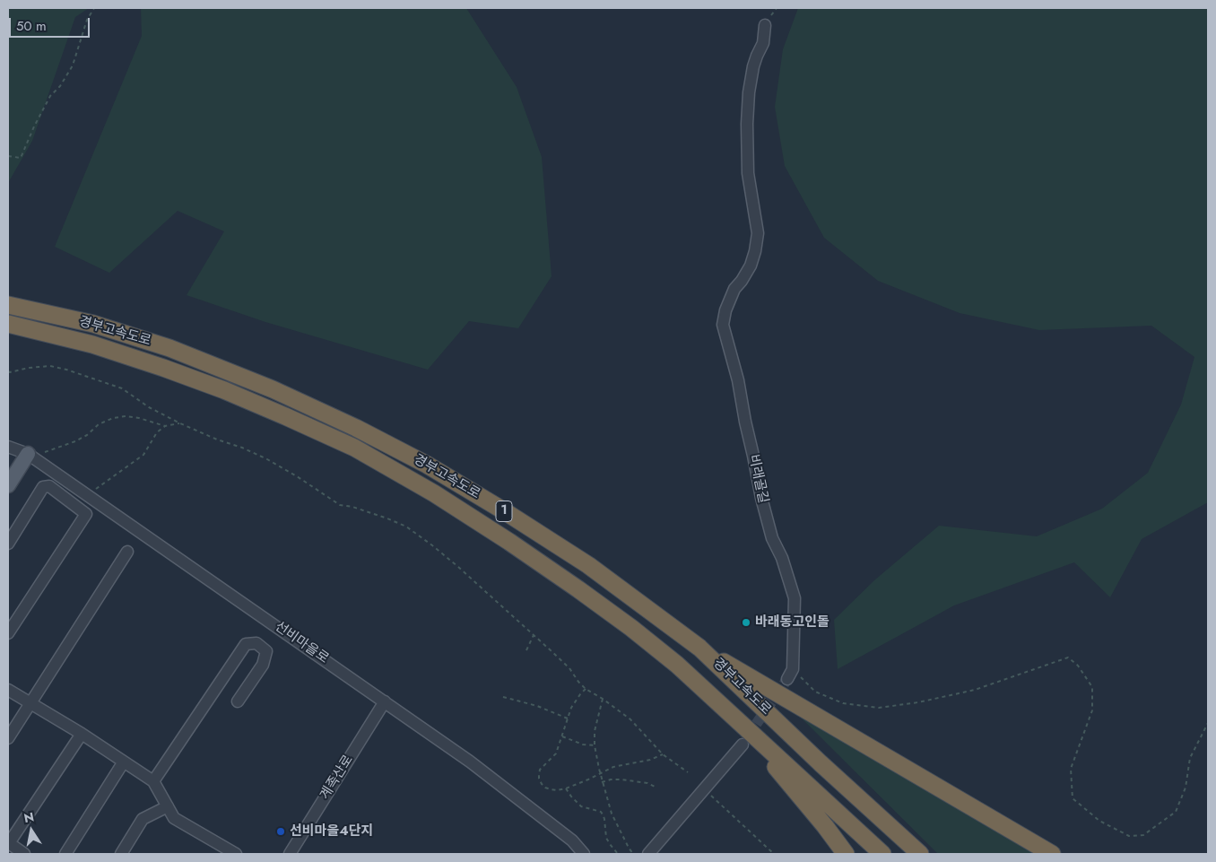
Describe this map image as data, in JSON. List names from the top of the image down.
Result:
{
  "streets": {
    "highway": ["경부고속도로", "1"],
    "street": ["비래골길", "선비마을로", "계족산로"]
  },
  "crossings": [
    ["선비마을로", "계족산로"]
  ],
  "places": ["바래동고인돌", "선비마을4단지"],
  "scale_bar": "50 m",
  "north": "top"
}
